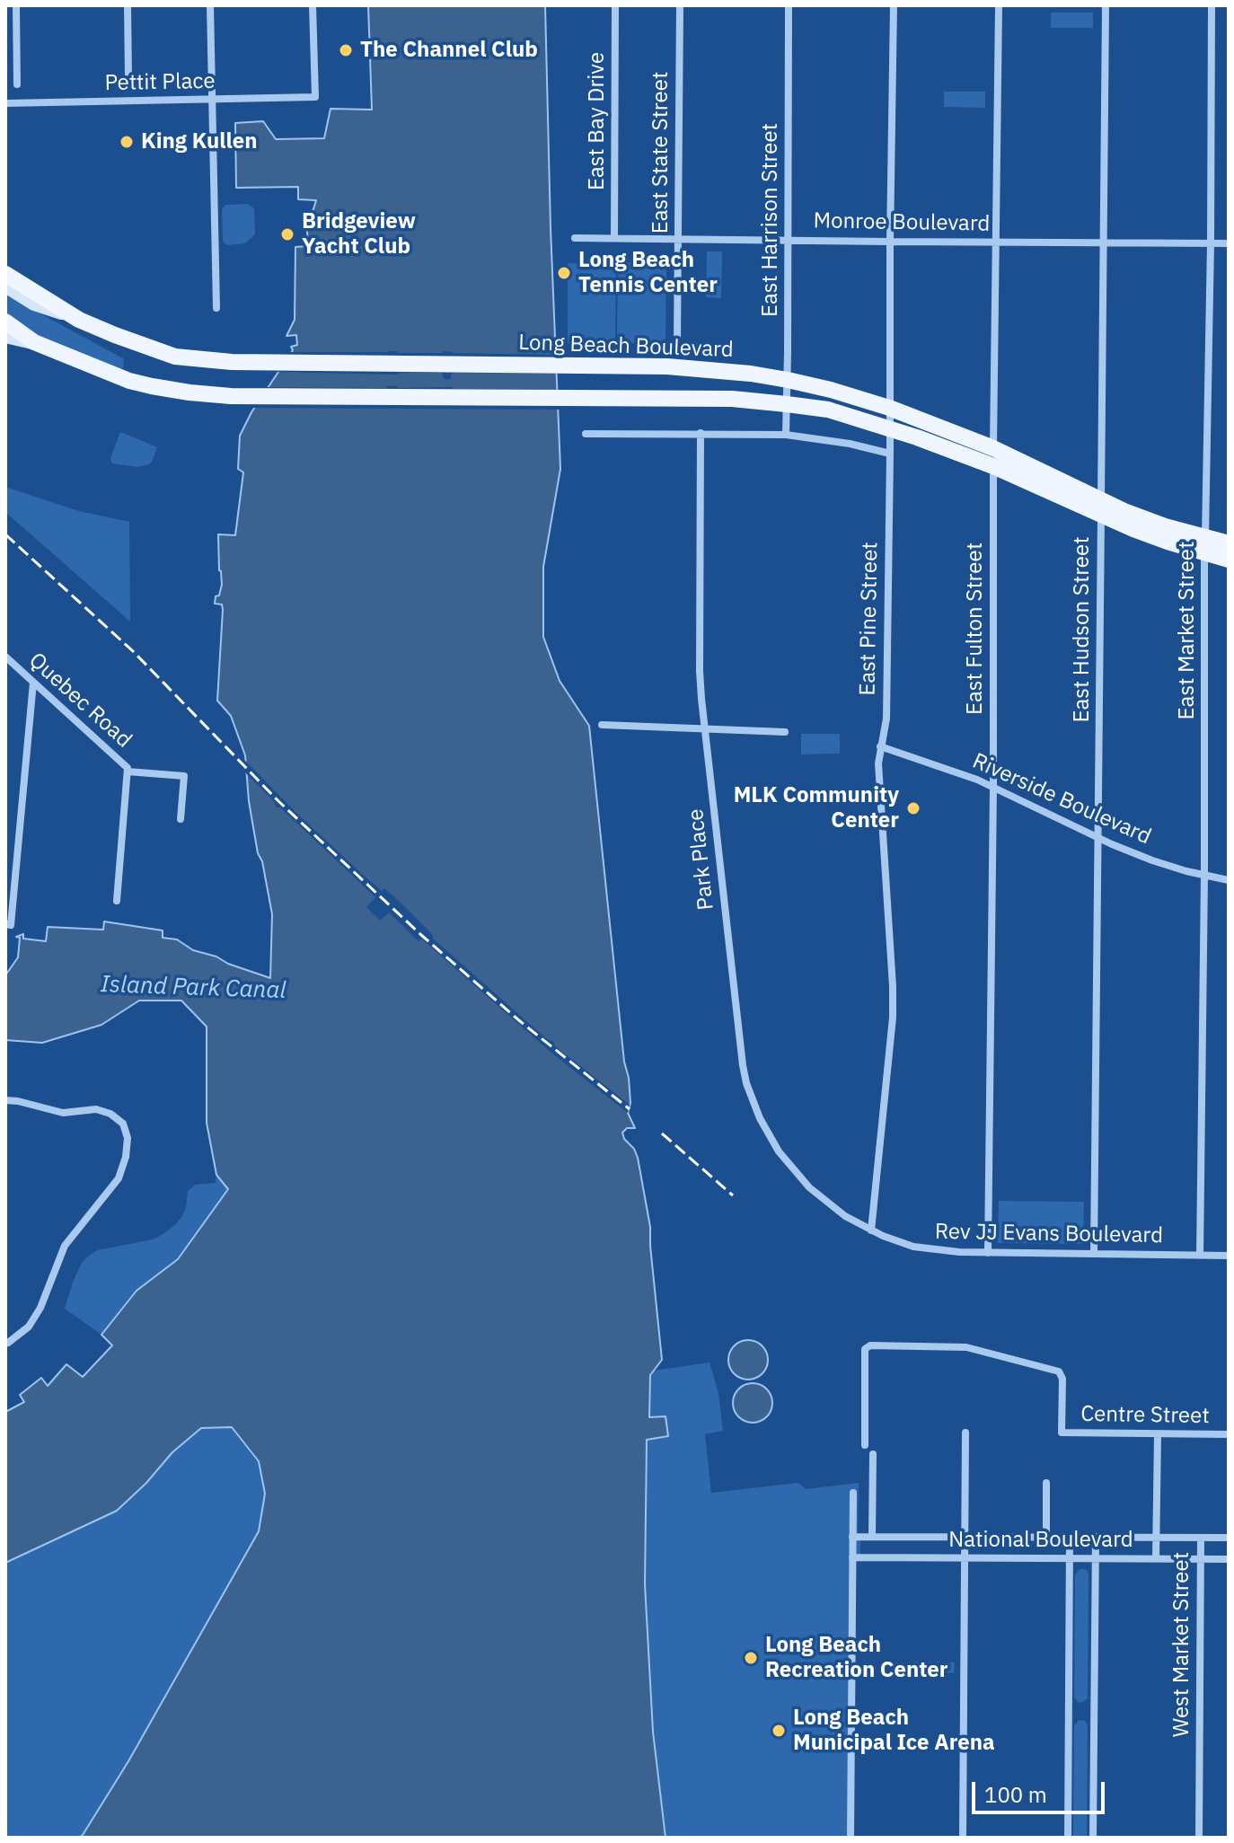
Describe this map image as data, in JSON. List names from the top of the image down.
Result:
{
  "streets": {
    "main road": ["Long Beach Boulevard"],
    "street": [
      "Pettit Place",
      "East Bay Drive",
      "East State Street",
      "East Harrison Street",
      "Monroe Boulevard",
      "East Pine Street",
      "East Fulton Street",
      "East Hudson Street",
      "East Market Street",
      "Quebec Road",
      "Riverside Boulevard",
      "Park Place",
      "Rev JJ Evans Boulevard",
      "Centre Street",
      "National Boulevard",
      "West Market Street"
    ]
  },
  "crossings": [
    ["East Bay Drive", "Monroe Boulevard"],
    ["East State Street", "Monroe Boulevard"],
    ["East Harrison Street", "Monroe Boulevard"],
    ["East Harrison Street", "Long Beach Boulevard"],
    ["Monroe Boulevard", "East Pine Street"],
    ["Monroe Boulevard", "East Fulton Street"],
    ["Monroe Boulevard", "East Hudson Street"],
    ["Monroe Boulevard", "East Market Street"],
    ["Long Beach Boulevard", "East Pine Street"],
    ["Long Beach Boulevard", "East Fulton Street"],
    ["Long Beach Boulevard", "East Hudson Street"],
    ["Long Beach Boulevard", "East Market Street"],
    ["East Pine Street", "Riverside Boulevard"],
    ["East Pine Street", "Park Place"],
    ["East Pine Street", "Rev JJ Evans Boulevard"],
    ["East Fulton Street", "Riverside Boulevard"],
    ["East Fulton Street", "Rev JJ Evans Boulevard"],
    ["East Hudson Street", "Riverside Boulevard"],
    ["East Hudson Street", "Rev JJ Evans Boulevard"],
    ["East Market Street", "Riverside Boulevard"],
    ["East Market Street", "Rev JJ Evans Boulevard"],
    ["Park Place", "Rev JJ Evans Boulevard"],
    ["National Boulevard", "West Market Street"]
  ],
  "water": ["Island Park Canal"],
  "places": [
    "The Channel Club",
    "King Kullen",
    "Bridgeview Yacht Club",
    "Long Beach Tennis Center",
    "MLK Community Center",
    "Long Beach Recreation Center",
    "Long Beach Municipal Ice Arena"
  ],
  "scale_bar": "100 m"
}
